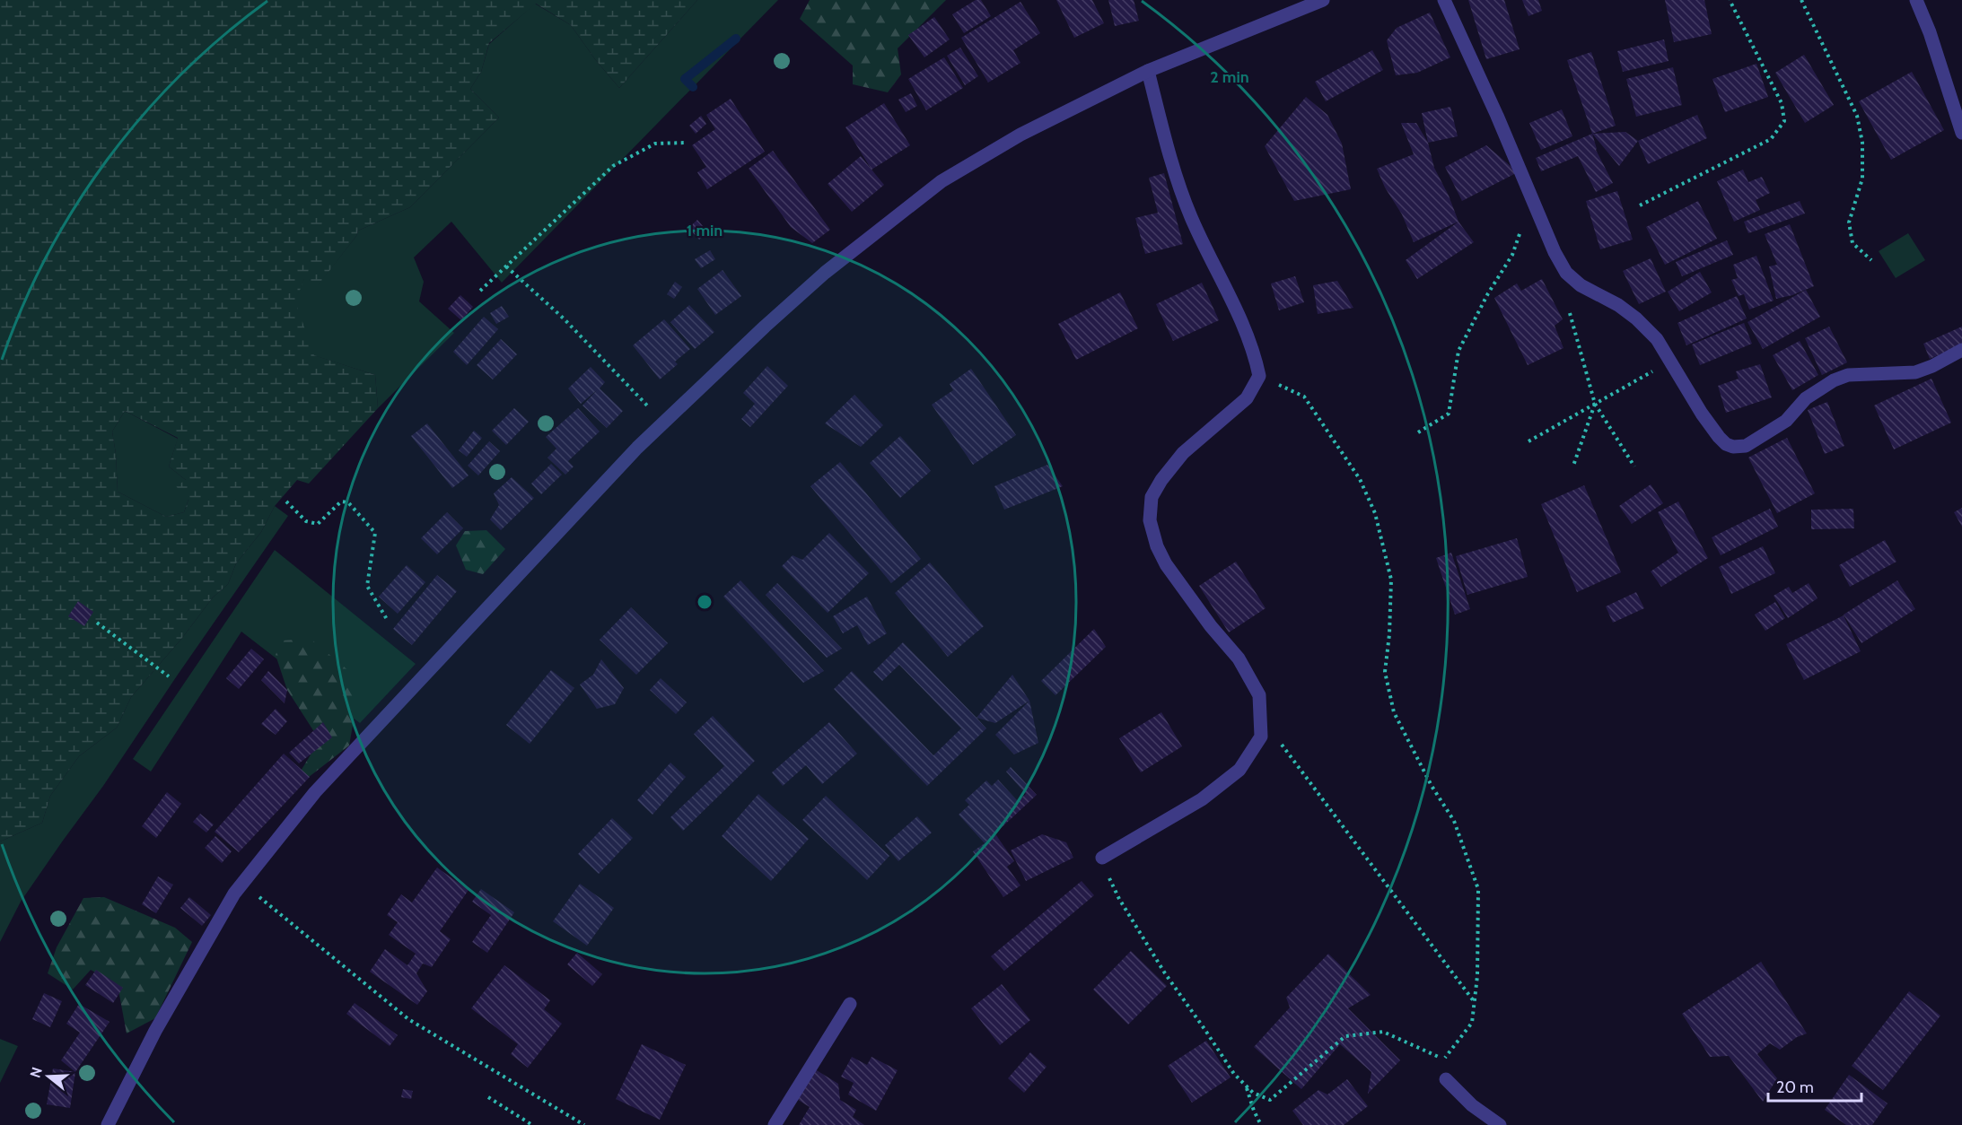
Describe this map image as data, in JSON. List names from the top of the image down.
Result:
{
  "scale_bar": "20 m",
  "north": "left",
  "rings": ["2 min", "1 min"]
}
